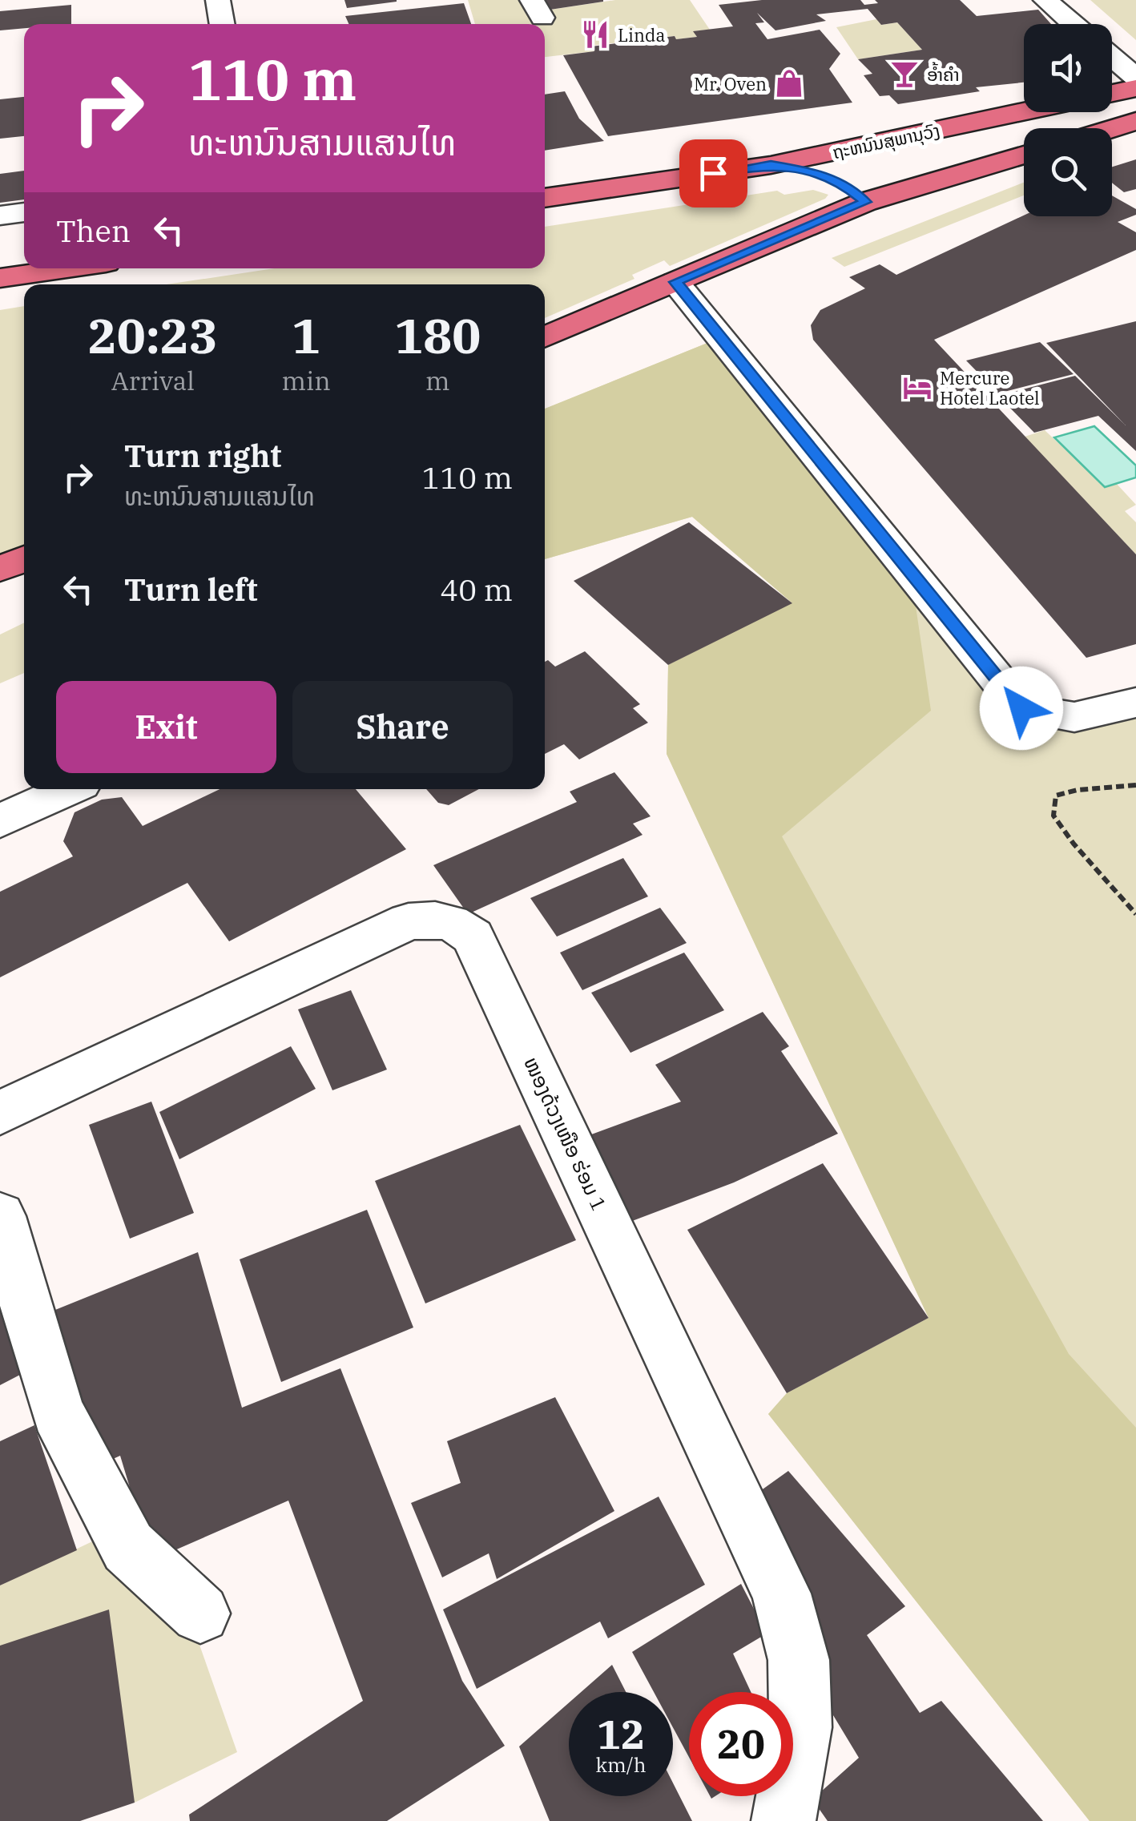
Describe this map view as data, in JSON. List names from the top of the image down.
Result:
{
  "streets": {
    "highway": ["ຖະຫນົນສຸພານຸວົງ"],
    "street": ["ໜອງດ້ວງເໜືອ ຮ່ອມ 1"]
  },
  "places": {
    "restaurant": ["Linda"],
    "bar": ["ອ້ຳຄຳ"],
    "shop": ["Mr. Oven"],
    "hotel": ["Mercure Hotel Laotel"]
  },
  "page": {
    "turn": ["110 m", "ທະຫນົນສາມແສນໄທ"],
    "then": "Then",
    "eta": [
      "20:23",
      "Arrival",
      "1",
      "min",
      "180",
      "m"
    ],
    "list": [
      {
        "name": "Turn right",
        "note": "ທະຫນົນສາມແສນໄທ",
        "value": "110 m"
      },
      {
        "name": "Turn left",
        "value": "40 m"
      }
    ],
    "buttons": ["Exit", "Share"],
    "speed": "12 km/h",
    "limit": "20"
  }
}
